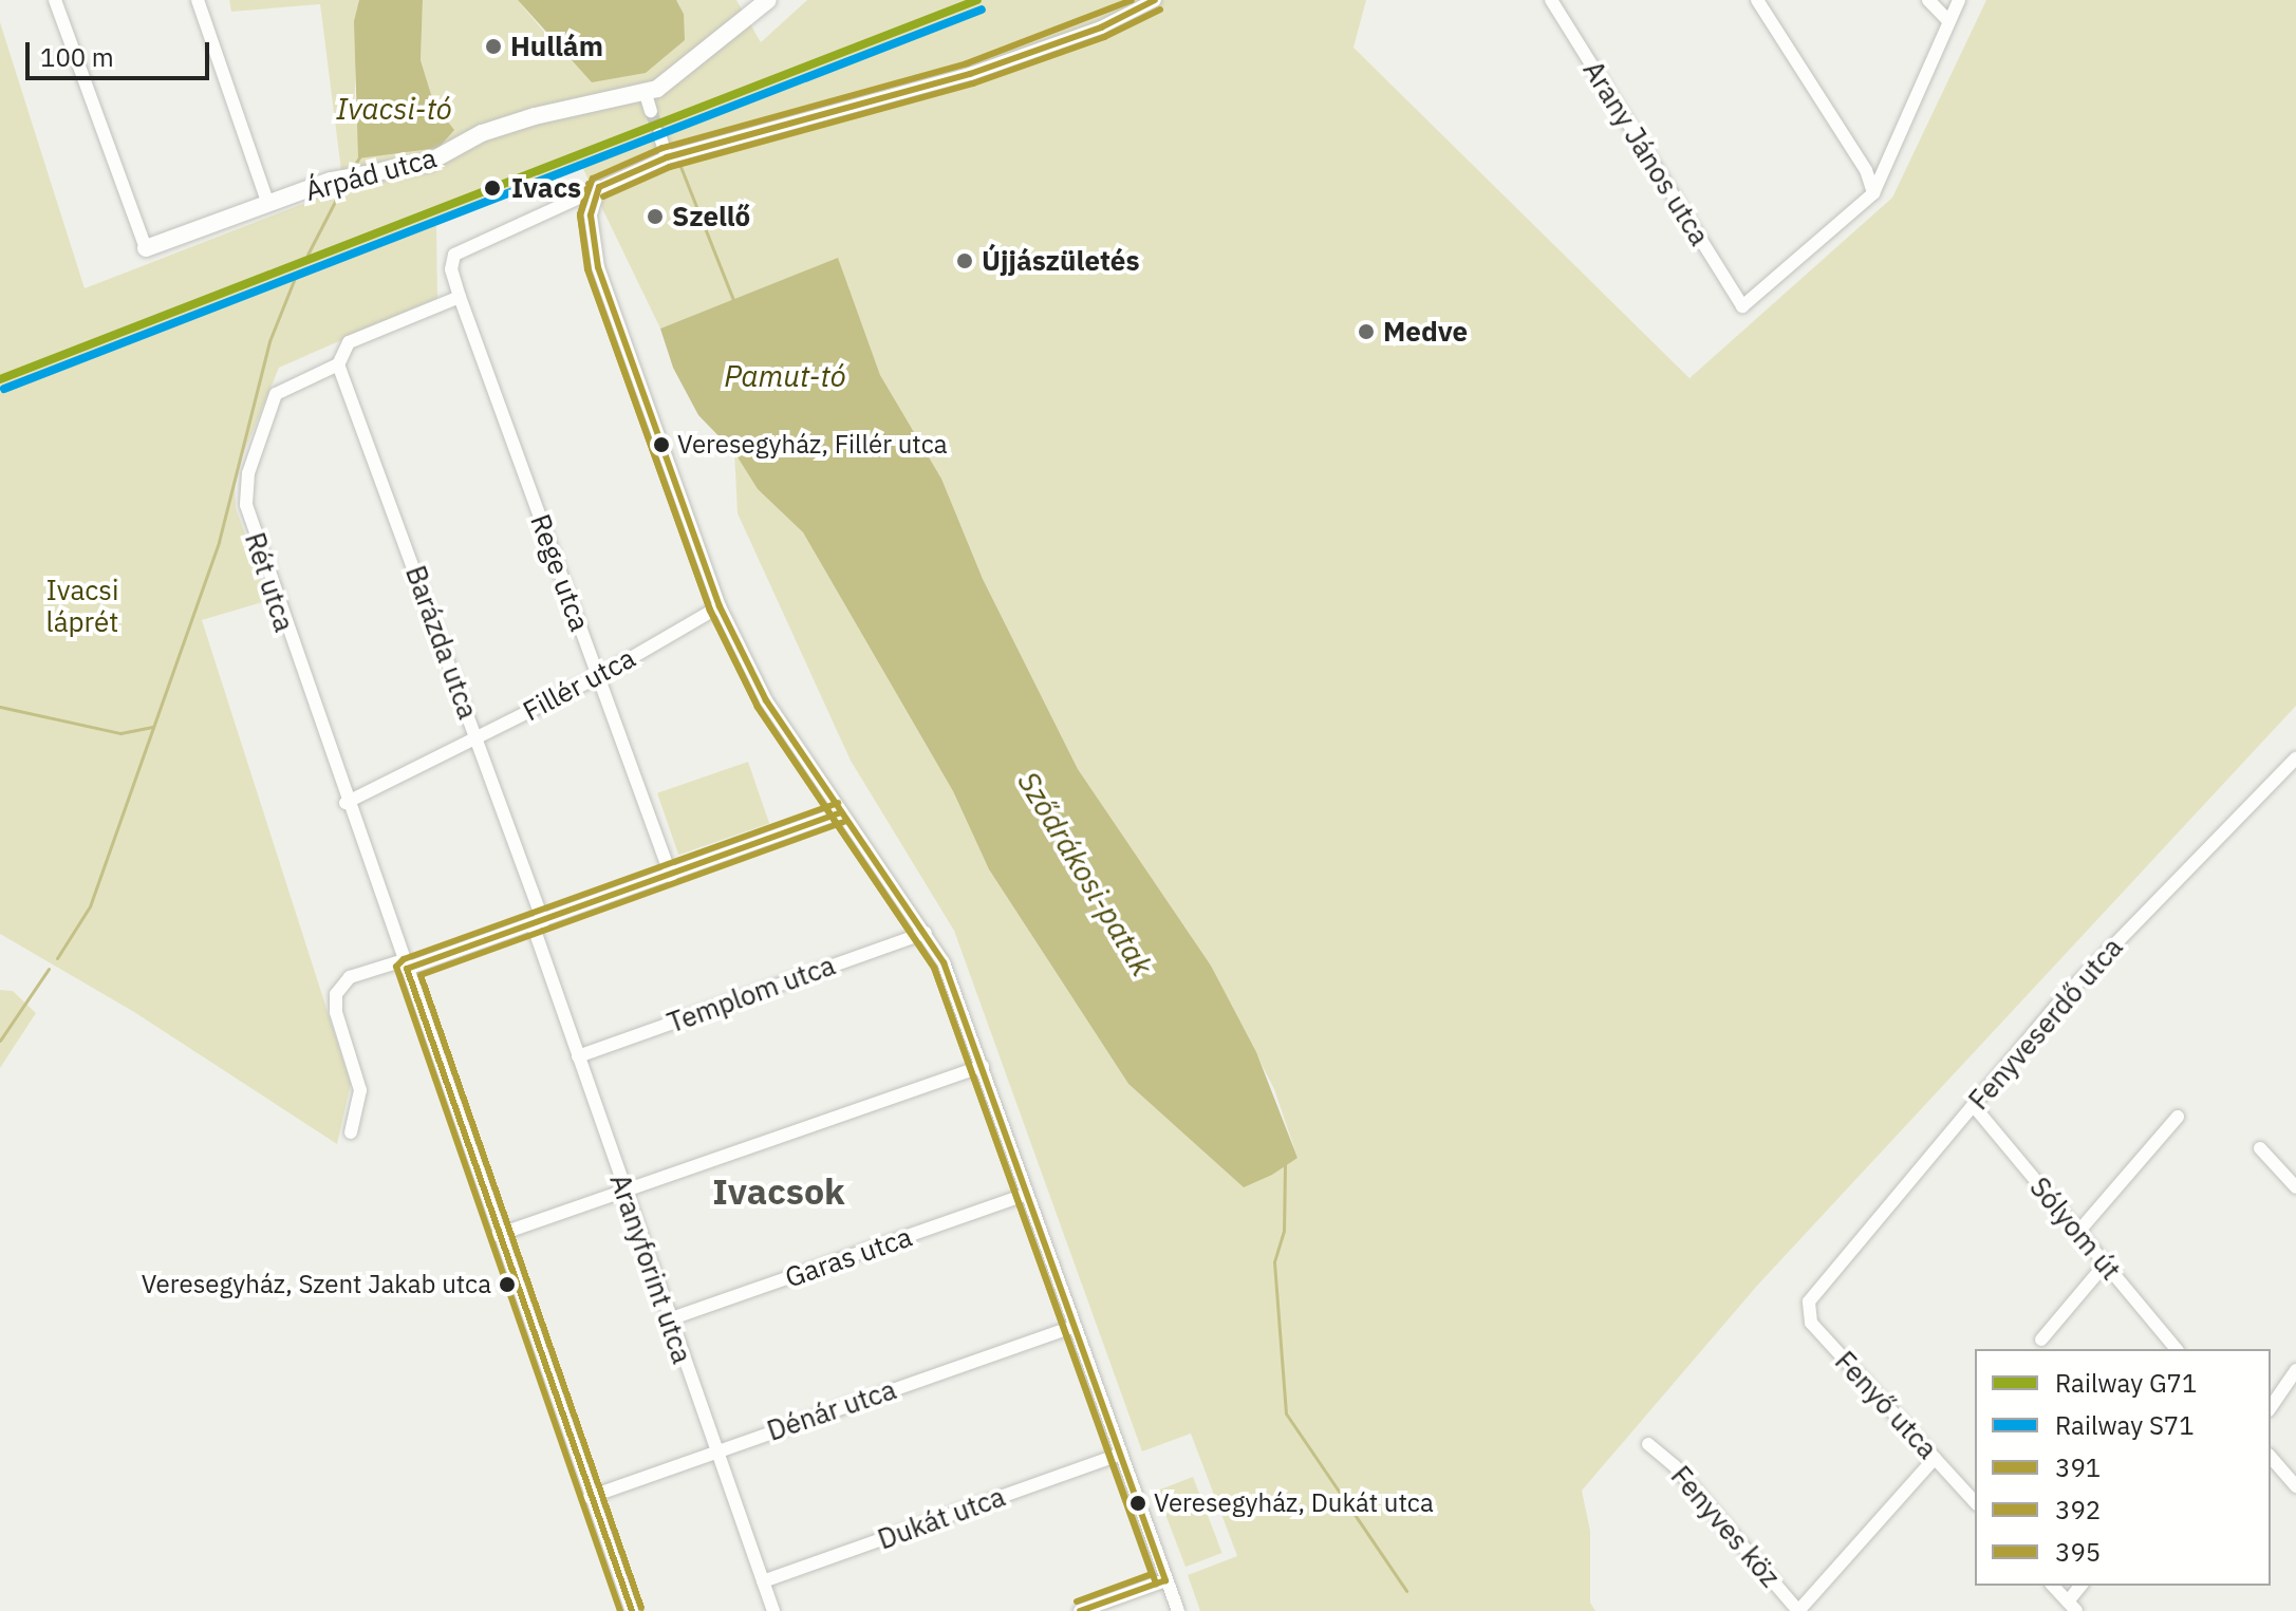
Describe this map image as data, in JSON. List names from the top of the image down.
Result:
{
  "streets": {
    "street": [
      "Arany János utca",
      "Árpád utca",
      "Rege utca",
      "Rét utca",
      "Barázda utca",
      "Fillér utca",
      "Templom utca",
      "Fenyveserdő utca",
      "Sólyom út",
      "Garas utca",
      "Aranyforint utca",
      "Fenyő utca",
      "Dénár utca",
      "Dukát utca",
      "Fenyves köz"
    ]
  },
  "crossings": [
    ["Rege utca", "Rét utca"],
    ["Rege utca", "Fillér utca"],
    ["Rét utca", "Barázda utca"],
    ["Rét utca", "Fillér utca"],
    ["Rét utca", "Dénár utca"],
    ["Barázda utca", "Fillér utca"],
    ["Barázda utca", "Aranyforint utca"],
    ["Templom utca", "Aranyforint utca"],
    ["Fenyveserdő utca", "Sólyom út"],
    ["Fenyveserdő utca", "Fenyő utca"],
    ["Garas utca", "Aranyforint utca"],
    ["Aranyforint utca", "Dénár utca"],
    ["Aranyforint utca", "Dukát utca"],
    ["Fenyő utca", "Fenyves köz"]
  ],
  "districts": ["Ivacsok"],
  "water": ["Ivacsi-tó", "Pamut-tó", "Sződrákosi-patak"],
  "parks": ["Ivacsi láprét"],
  "places": [
    "Hullám",
    "Ivacs",
    "Szellő",
    "Újjászületés",
    "Medve",
    "Veresegyház, Fillér utca",
    "Veresegyház, Szent Jakab utca",
    "Veresegyház, Dukát utca"
  ],
  "lines": [
    "rail line G71",
    "transit line 391",
    "transit line 395",
    "rail line S71",
    "transit line 392"
  ],
  "legend": [
    "Railway G71",
    "Railway S71",
    "391",
    "392",
    "395"
  ],
  "scale_bar": "100 m"
}
